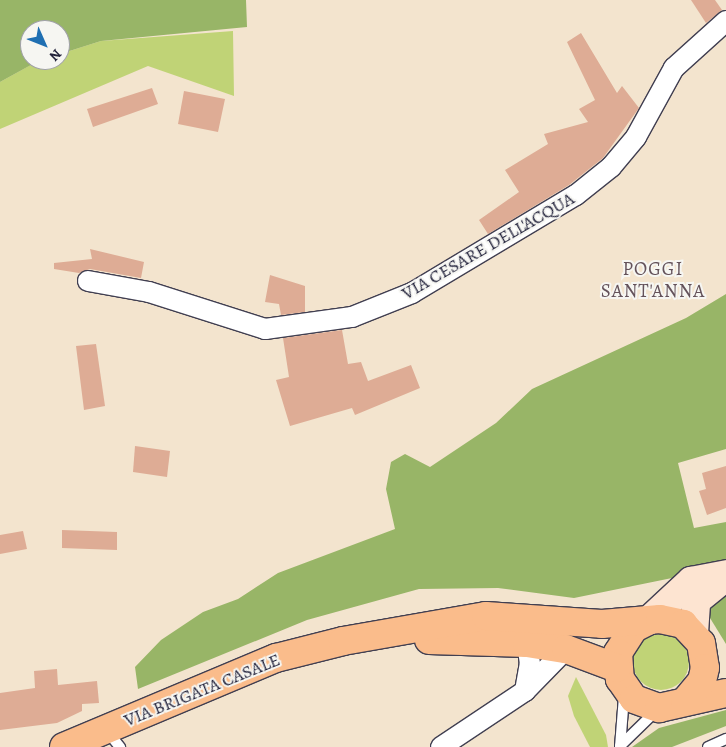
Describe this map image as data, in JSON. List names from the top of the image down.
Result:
{
  "streets": {
    "main road": ["VIA BRIGATA CASALE"],
    "street": ["VIA CESARE DELL'ACQUA"]
  },
  "districts": ["POGGI SANT'ANNA"],
  "north": "bottom right"
}
